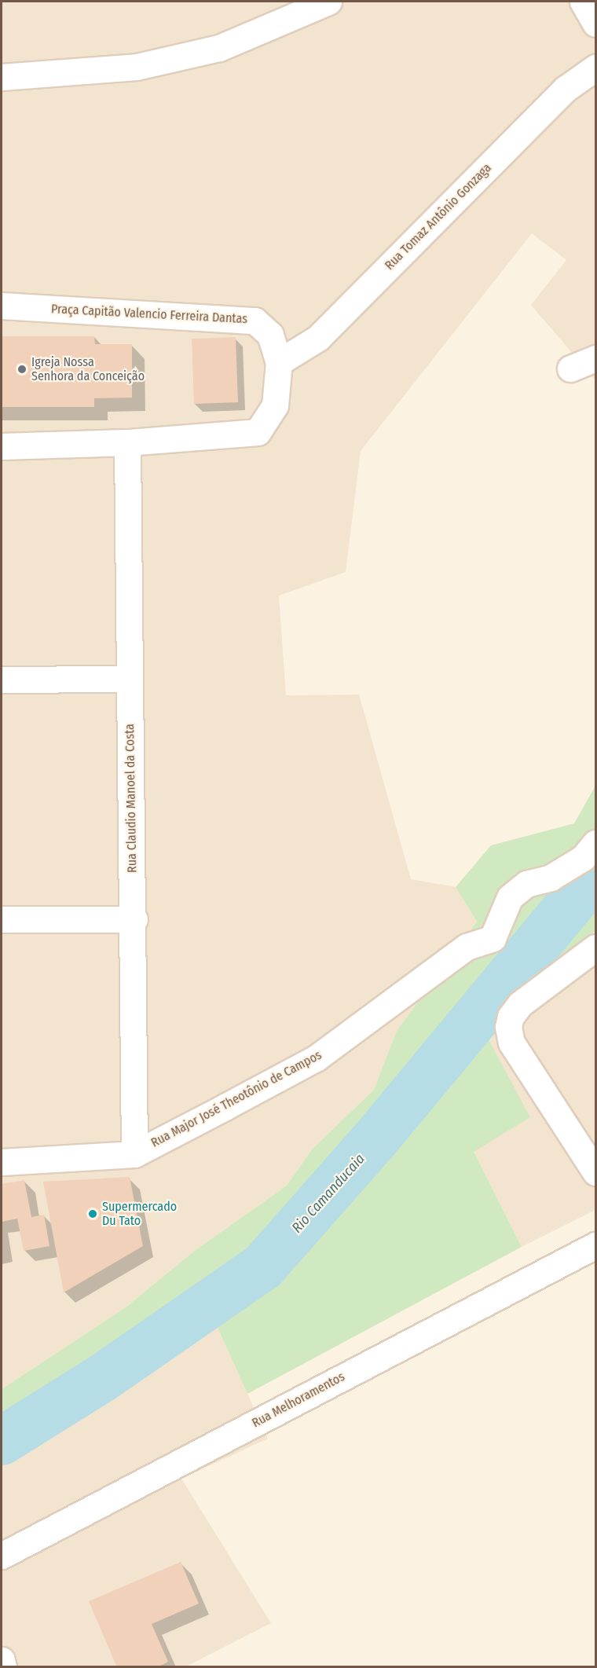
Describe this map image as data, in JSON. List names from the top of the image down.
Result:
{
  "streets": {
    "street": [
      "Rua Tomaz Antônio Gonzaga",
      "Praça Capitão Valencio Ferreira Dantas",
      "Rua Claudio Manoel da Costa",
      "Rua Major José Theotônio de Campos",
      "Rua Melhoramentos"
    ]
  },
  "crossings": [
    ["Rua Tomaz Antônio Gonzaga", "Praça Capitão Valencio Ferreira Dantas"],
    ["Praça Capitão Valencio Ferreira Dantas", "Rua Claudio Manoel da Costa"],
    ["Rua Claudio Manoel da Costa", "Rua Major José Theotônio de Campos"]
  ],
  "water": ["Rio Camanducaia"],
  "places": ["Igreja Nossa Senhora da Conceição", "Supermercado Du Tato"]
}
